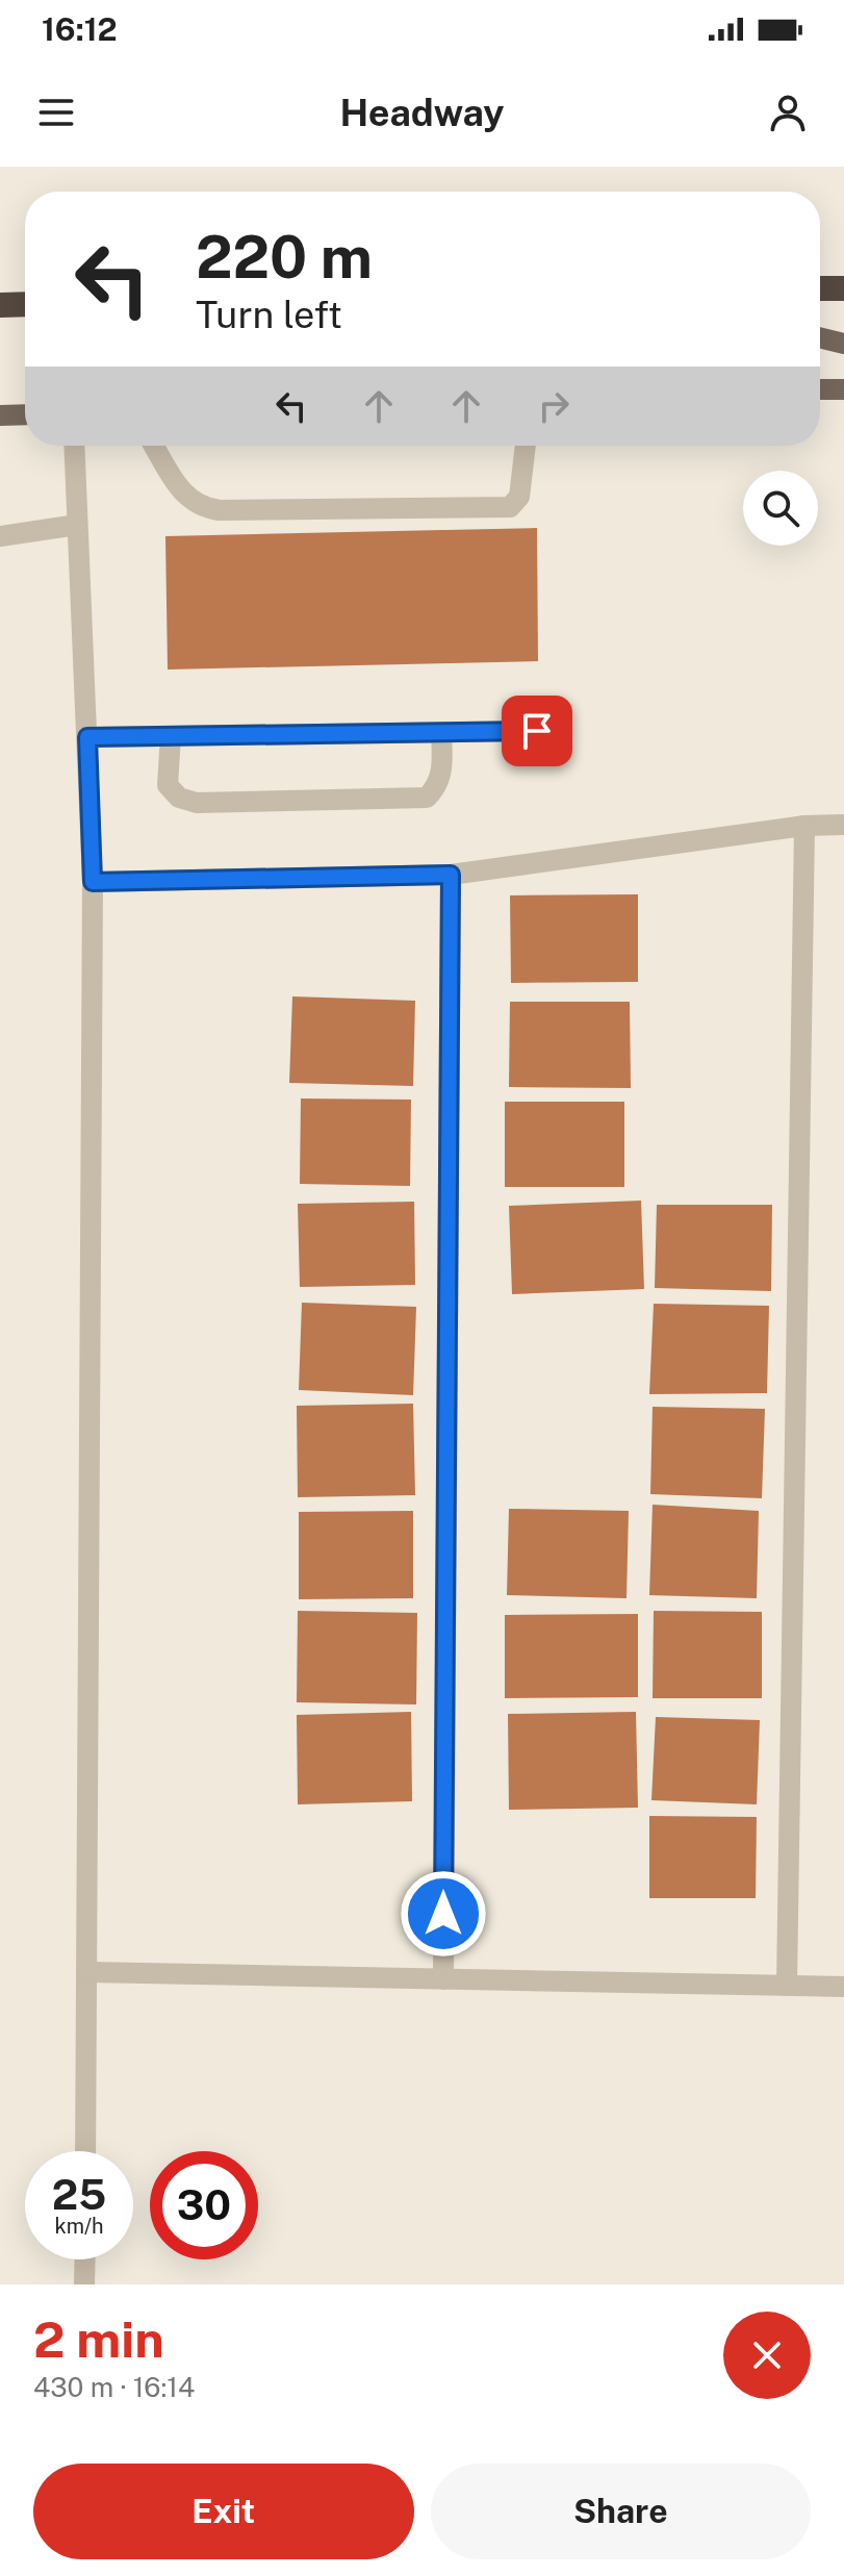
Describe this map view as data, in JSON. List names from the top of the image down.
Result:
{
  "page": {
    "status": "16:12",
    "header": "Headway",
    "turn": ["220 m", "Turn left"],
    "speed": "25 km/h",
    "limit": "30",
    "heading": ["2 min", "430 m · 16:14"],
    "buttons": ["Exit", "Share"]
  }
}
